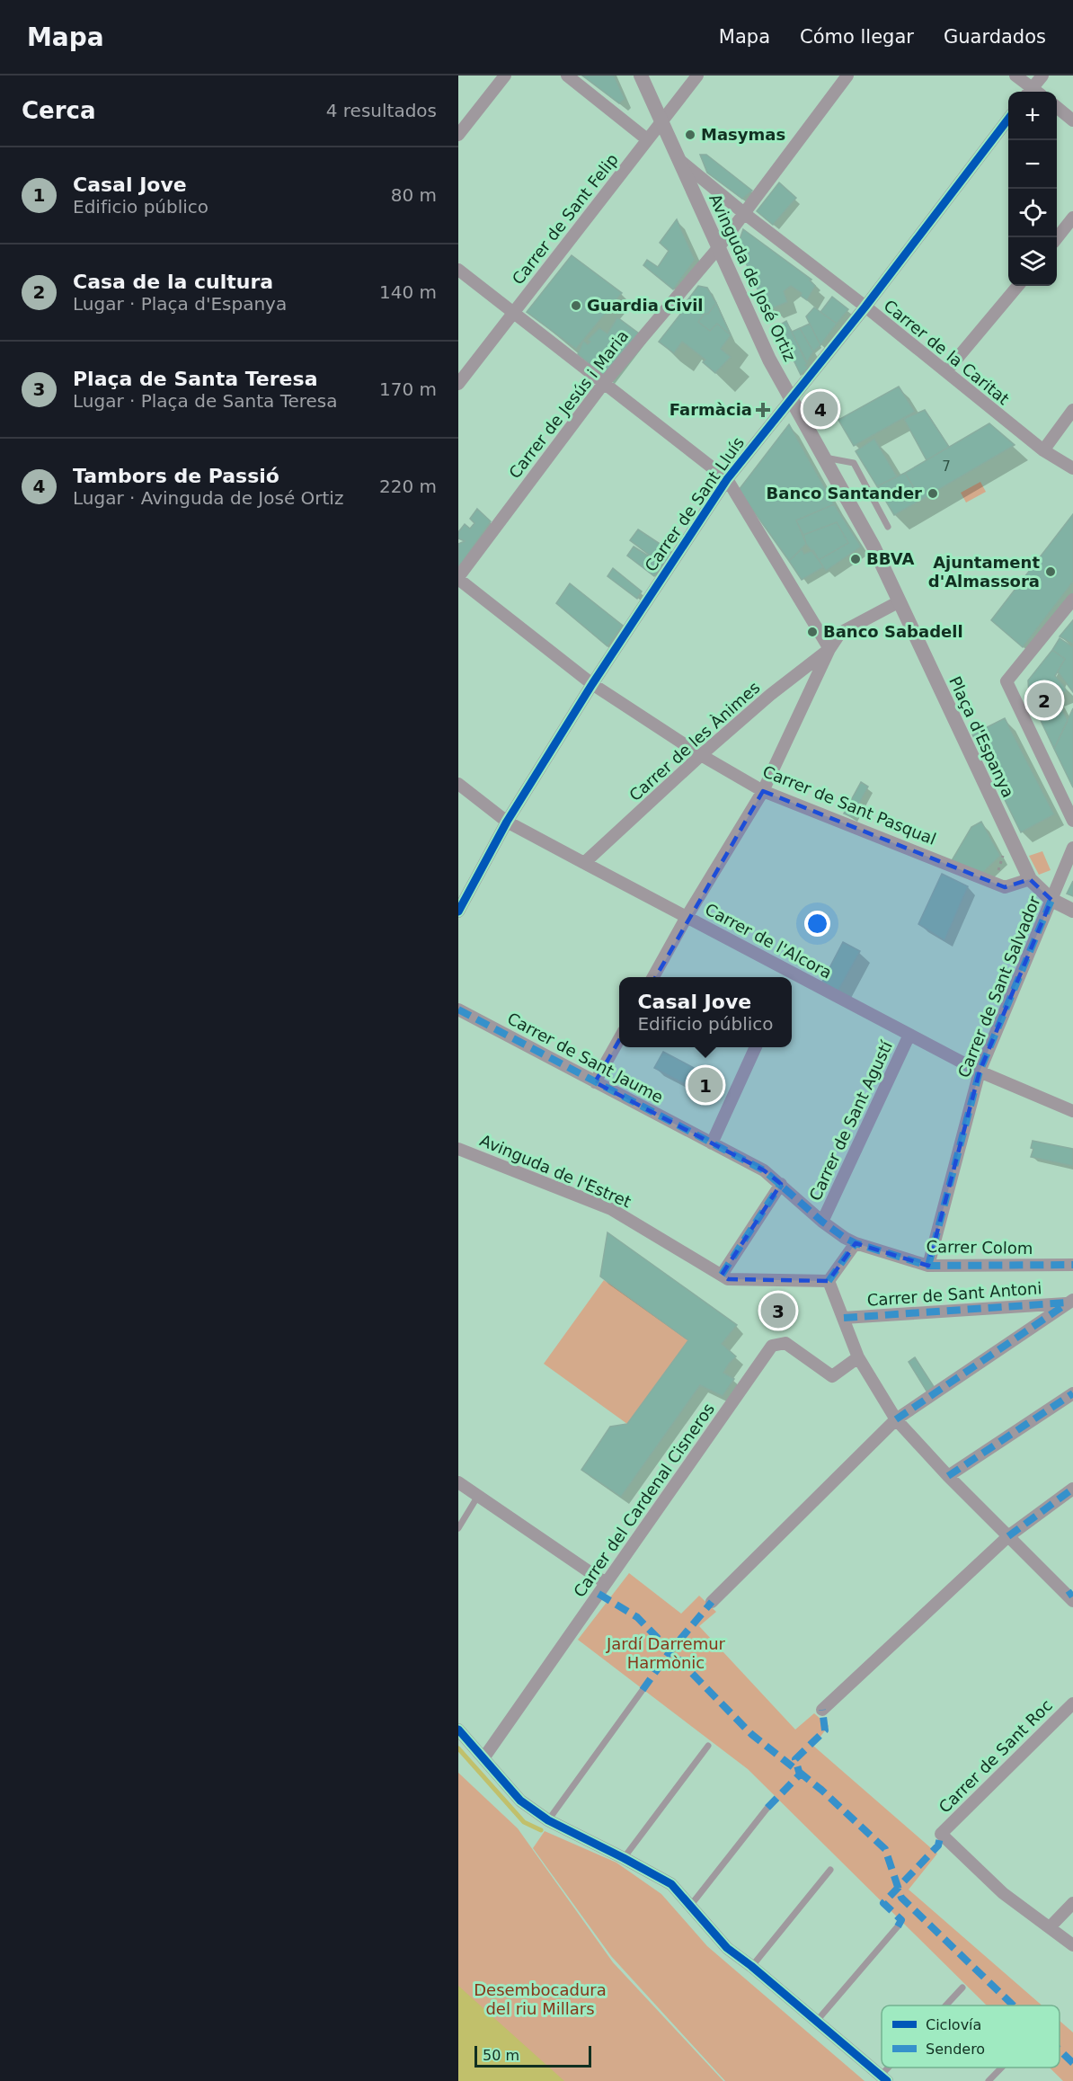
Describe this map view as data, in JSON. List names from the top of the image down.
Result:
{
  "streets": {
    "street": [
      "Carrer de Sant Felip",
      "Avinguda de José Ortiz",
      "Carrer de la Caritat",
      "Carrer de Jesús i Maria",
      "Carrer de Sant Lluís",
      "Plaça d'Espanya",
      "Carrer de les Ànimes",
      "Carrer de Sant Pasqual",
      "Carrer de l'Alcora",
      "Carrer de Sant Salvador",
      "Carrer de Sant Jaume",
      "Carrer de Sant Agustí",
      "Avinguda de l'Estret",
      "Carrer Colom",
      "Carrer de Sant Antoni",
      "Carrer del Cardenal Cisneros",
      "Carrer de Sant Roc"
    ]
  },
  "crossings": [
    ["Carrer de Sant Felip", "Avinguda de José Ortiz"],
    ["Avinguda de José Ortiz", "Carrer de la Caritat"],
    ["Avinguda de José Ortiz", "Carrer de Jesús i Maria"],
    ["Avinguda de José Ortiz", "Carrer de Sant Lluís"],
    ["Avinguda de José Ortiz", "Plaça d'Espanya"],
    ["Carrer de la Caritat", "Carrer de Jesús i Maria"],
    ["Carrer de la Caritat", "Carrer de Sant Lluís"],
    ["Carrer de Jesús i Maria", "Carrer de Sant Pasqual"],
    ["Carrer de Sant Lluís", "Carrer de Sant Pasqual"],
    ["Carrer de Sant Lluís", "Carrer de l'Alcora"],
    ["Plaça d'Espanya", "Carrer de Sant Pasqual"],
    ["Carrer de les Ànimes", "Carrer de Sant Pasqual"],
    ["Carrer de les Ànimes", "Carrer de l'Alcora"],
    ["Carrer de l'Alcora", "Carrer de Sant Salvador"],
    ["Carrer de l'Alcora", "Carrer de Sant Agustí"],
    ["Carrer de Sant Salvador", "Carrer Colom"],
    ["Carrer de Sant Jaume", "Carrer de Sant Agustí"],
    ["Carrer de Sant Jaume", "Carrer Colom"]
  ],
  "parks": ["Jardí Darremur Harmònic", "Desembocadura del riu Millars"],
  "places": {
    "other": [
      "Masymas",
      "Guardia Civil",
      "Banco Santander",
      "BBVA",
      "Ajuntament d'Almassora",
      "Banco Sabadell"
    ],
    "health": ["Farmàcia"]
  },
  "house_numbers": ["7"],
  "legend": ["Ciclovía", "Sendero"],
  "scale_bar": "50 m",
  "page": {
    "header": "Mapa",
    "nav": ["Mapa", "Cómo llegar", "Guardados"],
    "heading": ["Cerca", "4 resultados"],
    "map_buttons": ["+", "−"],
    "list": [
      {
        "mark": "1",
        "name": "Casal Jove",
        "note": "Edificio público",
        "value": "80 m"
      },
      {
        "mark": "2",
        "name": "Casa de la cultura",
        "note": "Lugar · Plaça d'Espanya",
        "value": "140 m"
      },
      {
        "mark": "3",
        "name": "Plaça de Santa Teresa",
        "note": "Lugar · Plaça de Santa Teresa",
        "value": "170 m"
      },
      {
        "mark": "4",
        "name": "Tambors de Passió",
        "note": "Lugar · Avinguda de José Ortiz",
        "value": "220 m"
      }
    ],
    "pins": [
      "4",
      "2",
      "1",
      "3"
    ],
    "popup": ["Casal Jove", "Edificio público"],
    "scale": "50 m"
  }
}
